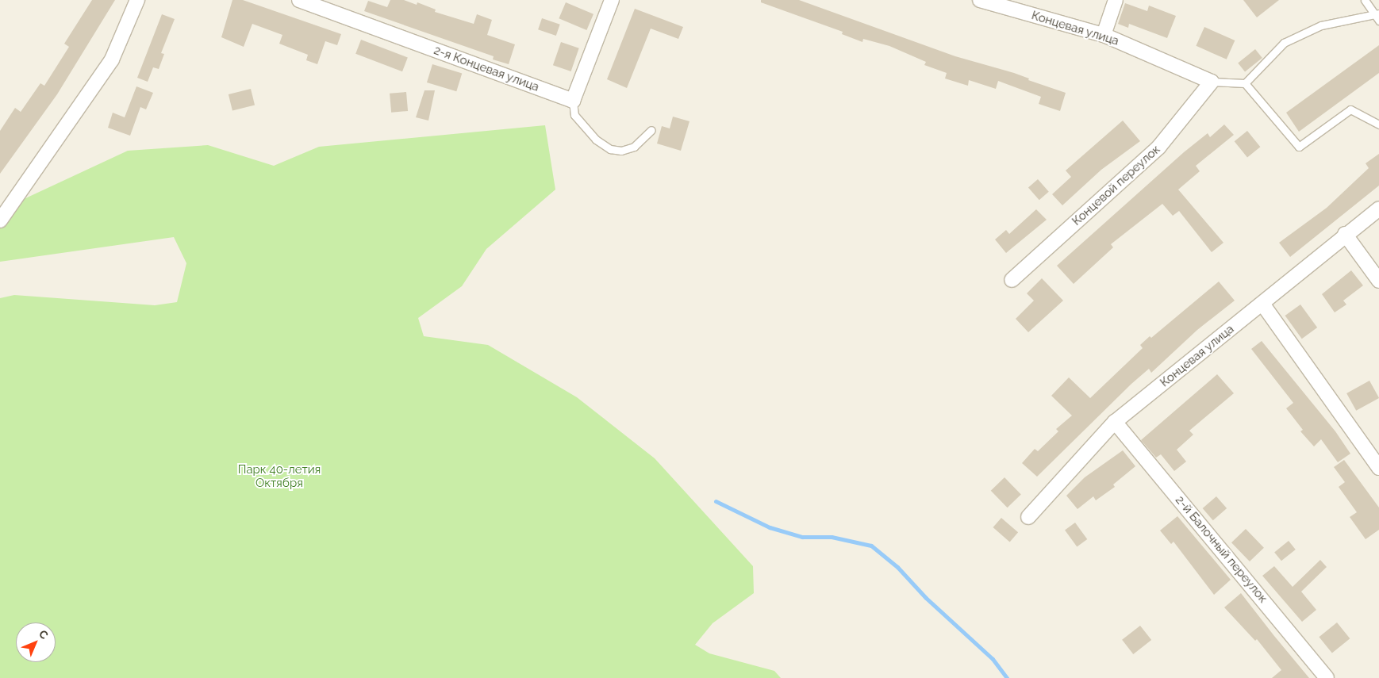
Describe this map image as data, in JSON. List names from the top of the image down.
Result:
{
  "streets": {
    "street": [
      "Концевая улица",
      "2-я Концевая улица",
      "Концевой переулок",
      "2-й Балочный переулок"
    ]
  },
  "crossings": [
    ["Концевая улица", "Концевой переулок"],
    ["Концевая улица", "2-й Балочный переулок"]
  ],
  "parks": ["Парк 40-летия Октября"],
  "north": "top right"
}
